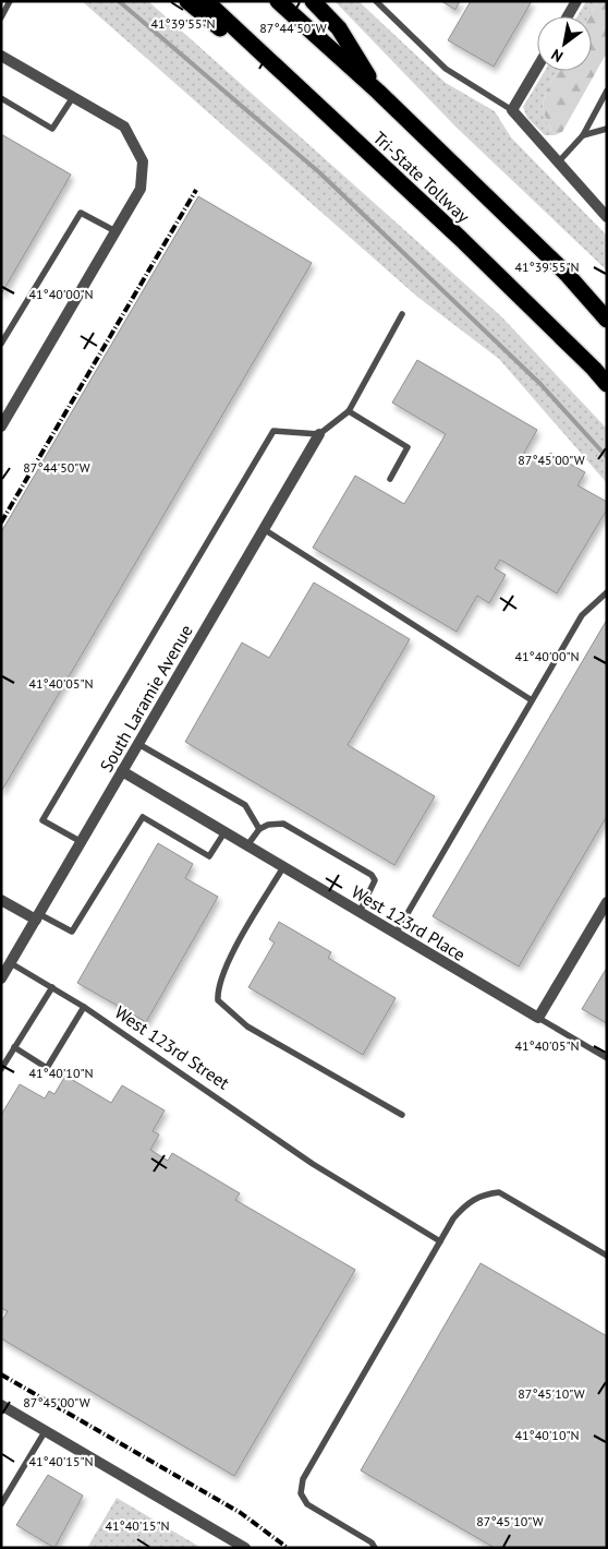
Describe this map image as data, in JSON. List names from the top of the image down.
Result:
{
  "streets": {
    "highway": ["Tri-State Tollway"],
    "street": ["South Laramie Avenue", "West 123rd Place"],
    "lane": ["West 123rd Street"]
  },
  "crossings": [
    ["South Laramie Avenue", "West 123rd Place"],
    ["South Laramie Avenue", "West 123rd Street"]
  ],
  "north": "bottom left",
  "coordinates": [
    "41°39'55\"N",
    "87°44'50\"W",
    "41°40'00\"N",
    "87°45'00\"W",
    "41°40'05\"N",
    "41°40'10\"N",
    "87°45'10\"W",
    "41°40'15\"N"
  ]
}
